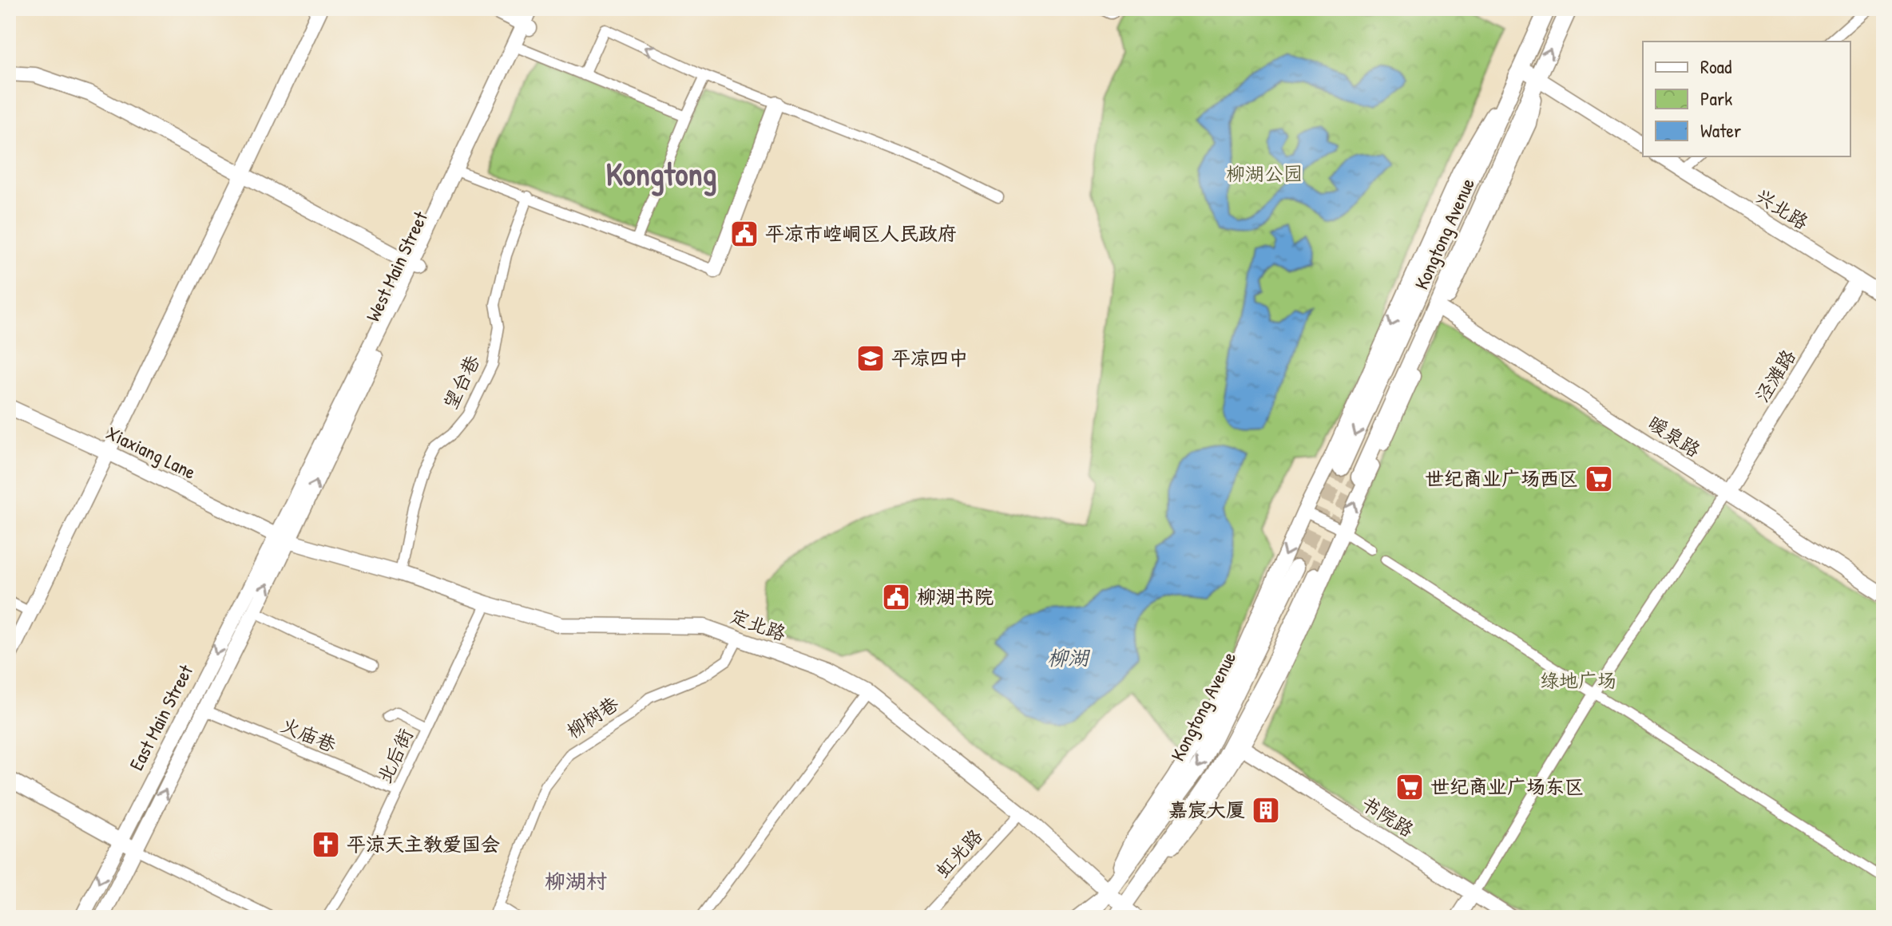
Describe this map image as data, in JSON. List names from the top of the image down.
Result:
{
  "streets": {
    "main road": ["Kongtong Avenue"],
    "street": [
      "兴北路",
      "West Main Street",
      "泾滩路",
      "望台巷",
      "暖泉路",
      "Xiaxiang Lane",
      "定北路",
      "East Main Street",
      "柳树巷",
      "火庙巷",
      "北后街",
      "书院路",
      "虹光路"
    ]
  },
  "crossings": [
    ["兴北路", "泾滩路"],
    ["Kongtong Avenue", "定北路"],
    ["West Main Street", "Xiaxiang Lane"],
    ["West Main Street", "定北路"],
    ["West Main Street", "East Main Street"],
    ["泾滩路", "暖泉路"],
    ["望台巷", "定北路"],
    ["Xiaxiang Lane", "定北路"],
    ["Xiaxiang Lane", "East Main Street"],
    ["定北路", "East Main Street"],
    ["定北路", "柳树巷"],
    ["定北路", "北后街"],
    ["定北路", "虹光路"],
    ["East Main Street", "火庙巷"],
    ["火庙巷", "北后街"]
  ],
  "districts": ["Kongtong", "柳湖村"],
  "water": ["柳湖"],
  "parks": ["柳湖公园", "绿地广场"],
  "places": {
    "public building": ["平凉市崆峒区人民政府", "柳湖书院"],
    "school or university": ["平凉四中"],
    "supermarket": ["世纪商业广场西区", "世纪商业广场东区"],
    "building": ["嘉宸大厦"],
    "church": ["平涼天主教爱国会"]
  },
  "legend": ["Road", "Park", "Water"]
}
